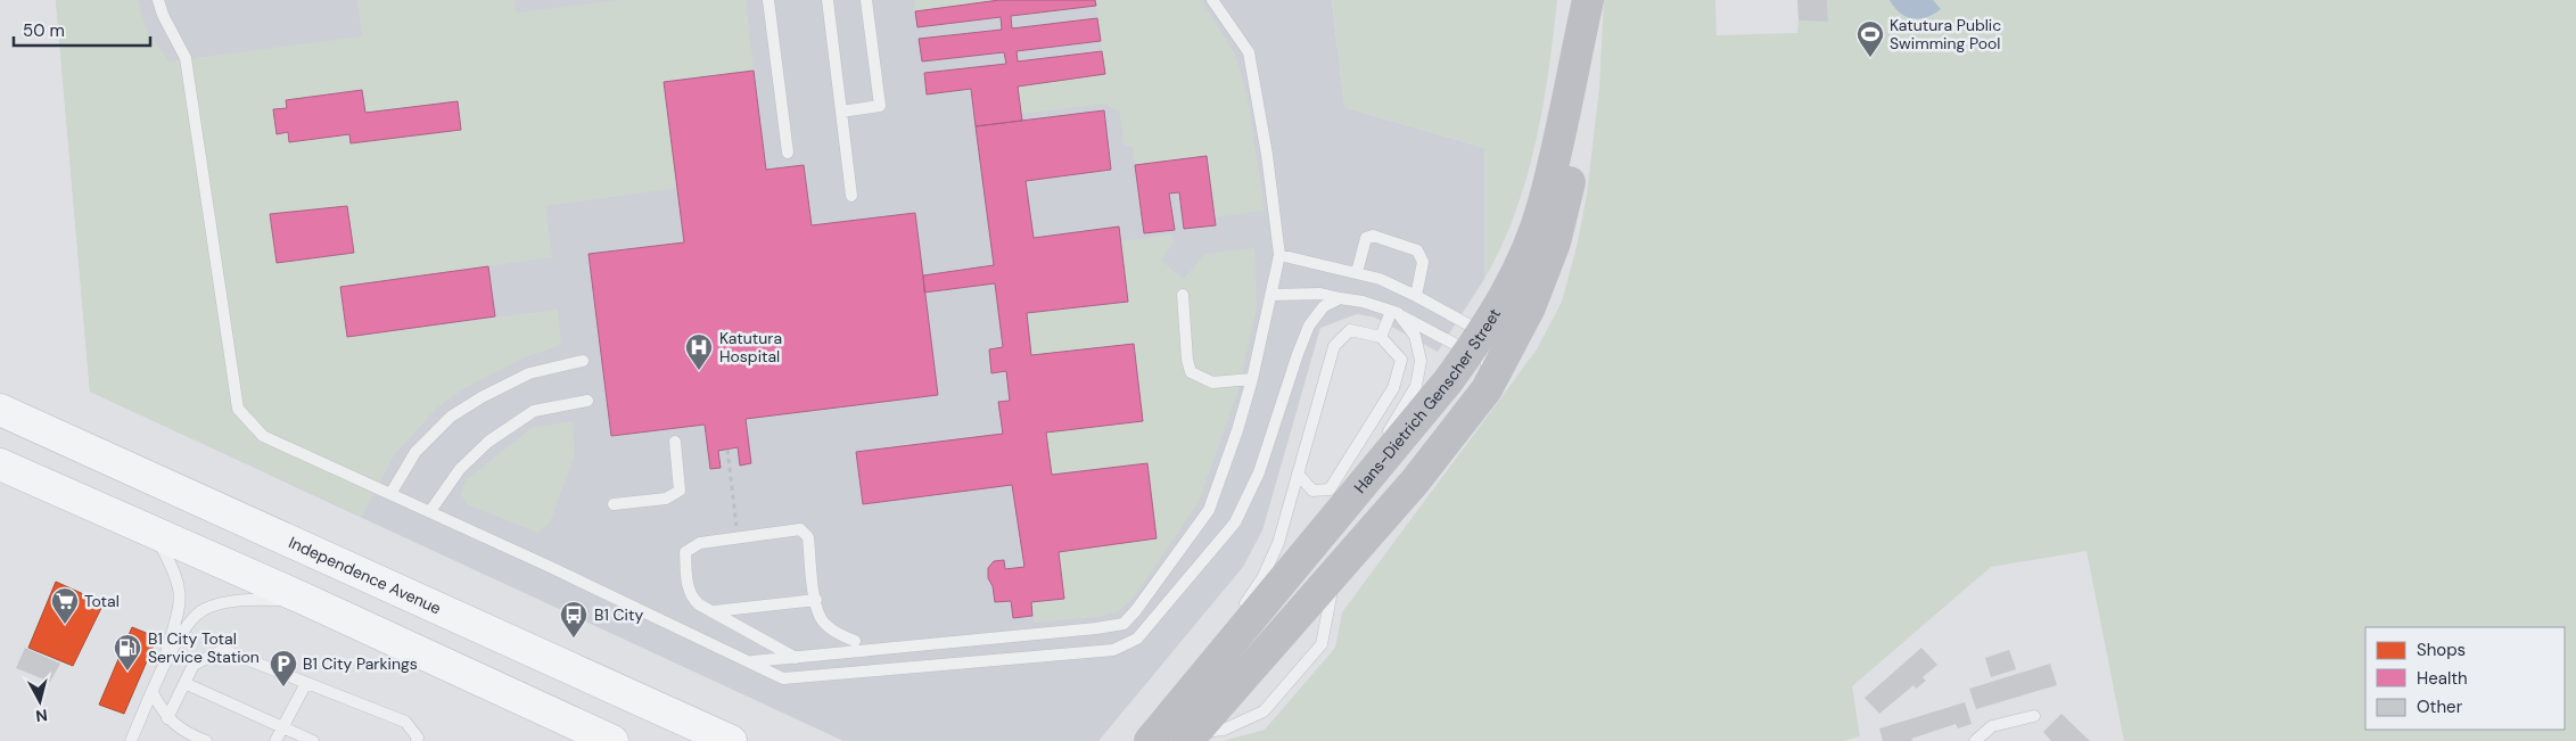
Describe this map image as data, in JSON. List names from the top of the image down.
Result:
{
  "streets": {
    "main road": ["Independence Avenue"],
    "street": ["Hans-Dietrich Genscher Street"]
  },
  "places": {
    "sports": ["Katutura Public Swimming Pool"],
    "hospital": ["Katutura Hospital"],
    "supermarket": ["Total"],
    "bus stop": ["B1 City"],
    "fuel station": ["B1 City Total Service Station"],
    "parking": ["B1 City Parkings"]
  },
  "legend": ["Shops", "Health", "Other"],
  "scale_bar": "50 m",
  "north": "bottom"
}
